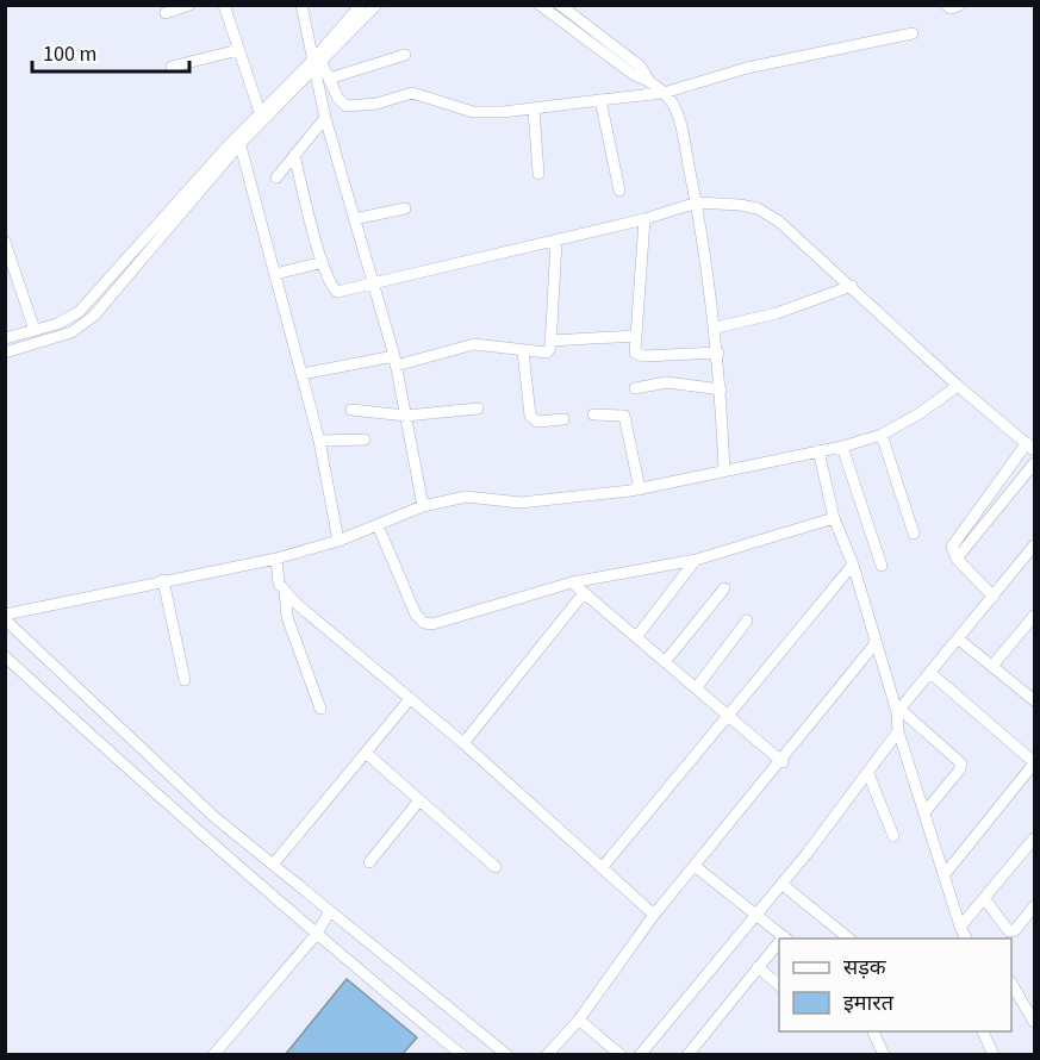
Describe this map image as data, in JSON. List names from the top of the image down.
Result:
{
  "legend": ["सड़क", "इमारत"],
  "scale_bar": "100 m"
}
